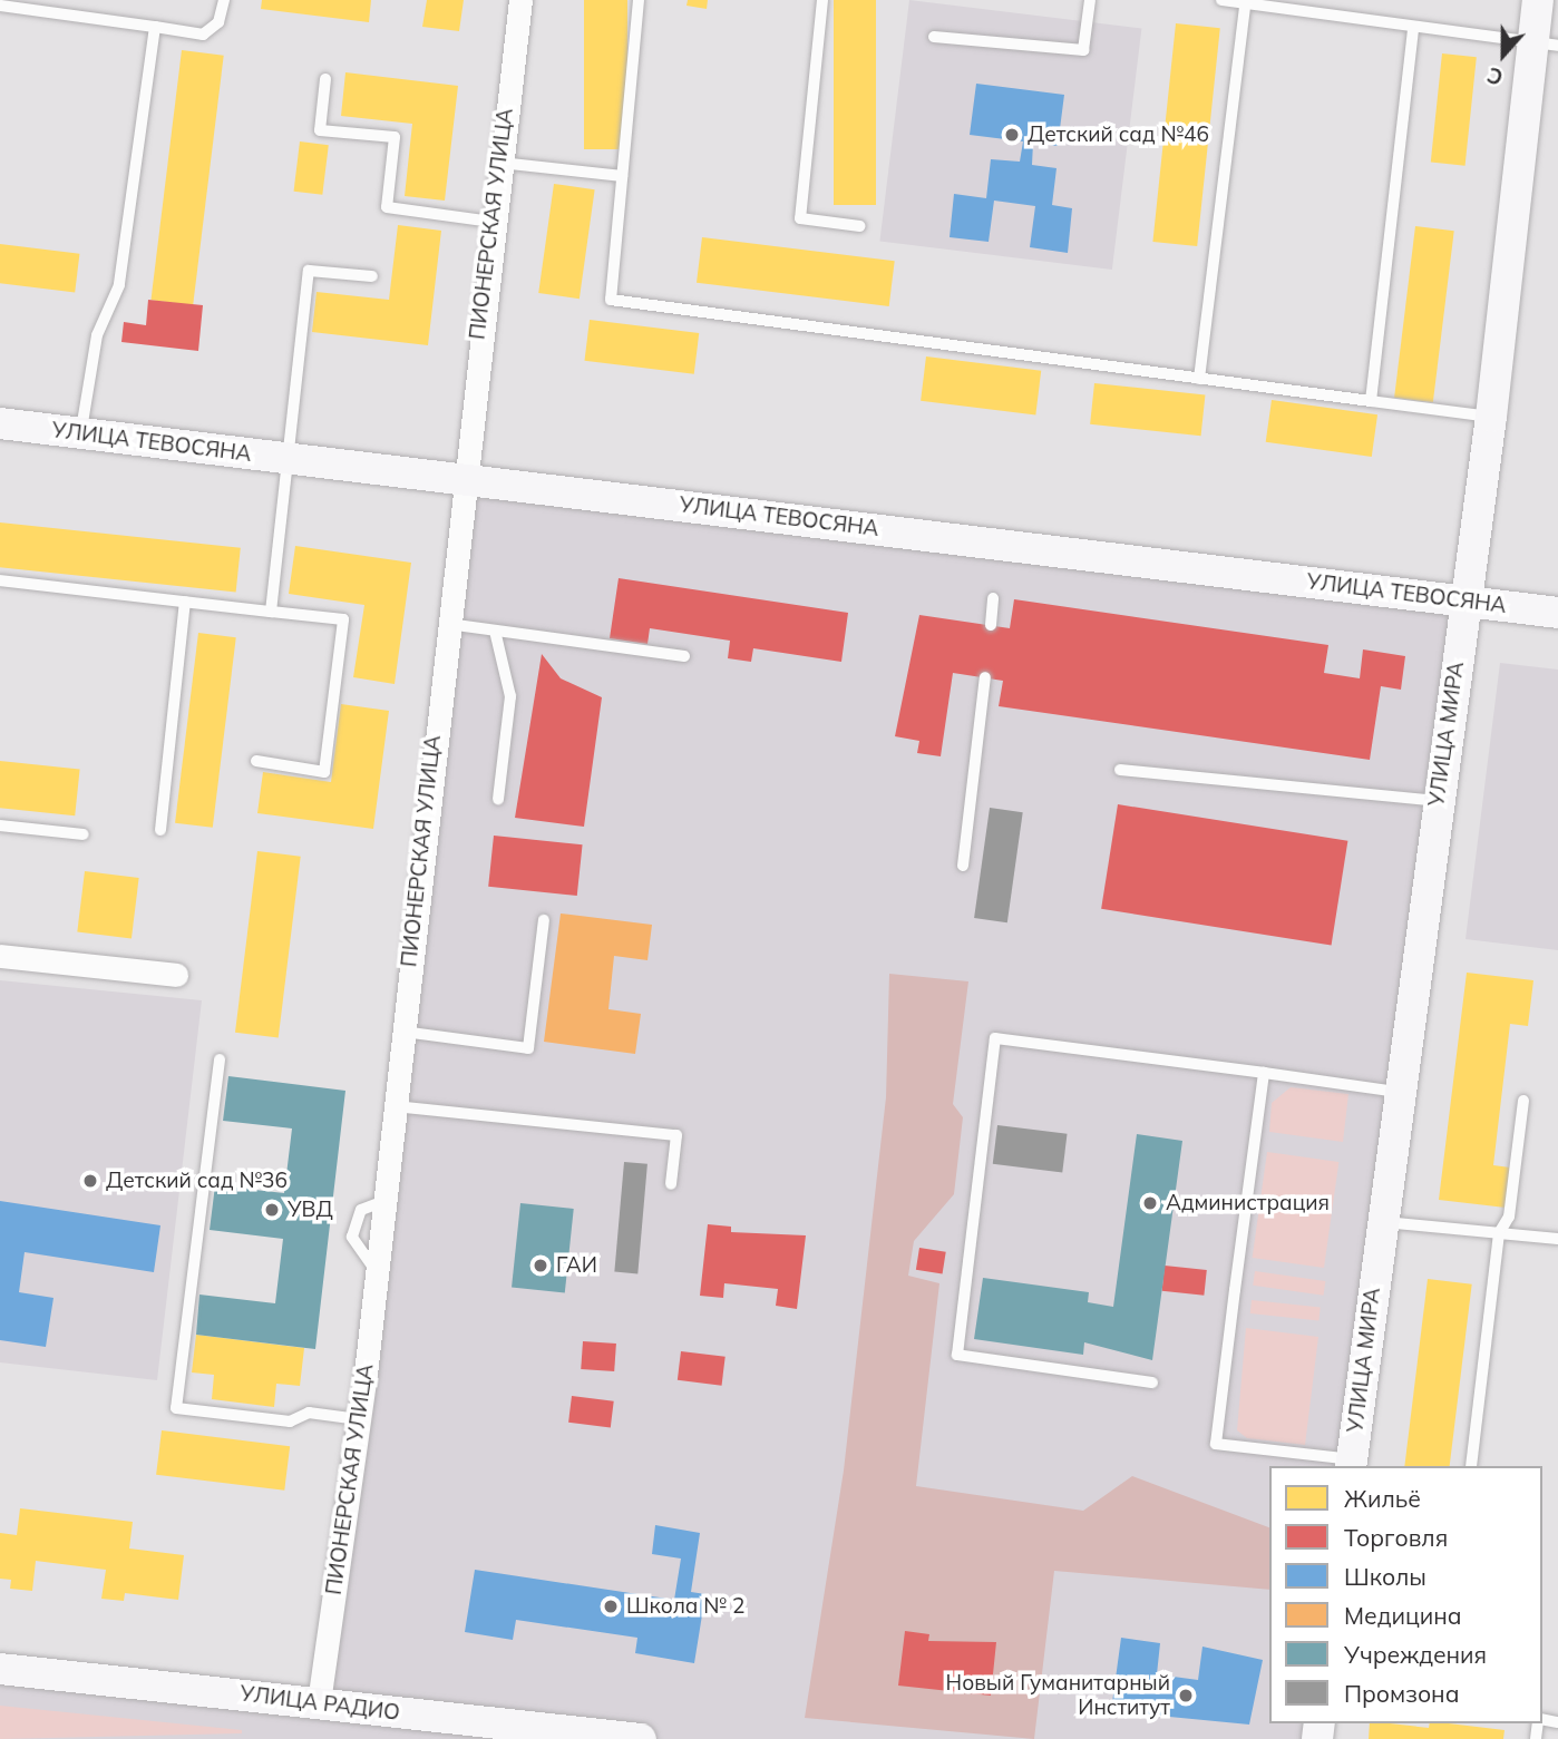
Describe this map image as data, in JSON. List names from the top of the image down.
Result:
{
  "streets": {
    "main road": ["УЛИЦА ТЕВОСЯНА", "УЛИЦА МИРА", "УЛИЦА РАДИО"],
    "street": ["ПИОНЕРСКАЯ УЛИЦА"]
  },
  "crossings": [
    ["ПИОНЕРСКАЯ УЛИЦА", "УЛИЦА ТЕВОСЯНА"],
    ["ПИОНЕРСКАЯ УЛИЦА", "УЛИЦА РАДИО"],
    ["УЛИЦА ТЕВОСЯНА", "УЛИЦА МИРА"]
  ],
  "places": [
    "Детский сад №46",
    "Детский сад №36",
    "Администрация",
    "УВД",
    "ГАИ",
    "Школа № 2",
    "Новый Гуманитарный Институт"
  ],
  "legend": [
    "Жильё",
    "Торговля",
    "Школы",
    "Медицина",
    "Учреждения",
    "Промзона"
  ],
  "north": "bottom"
}
